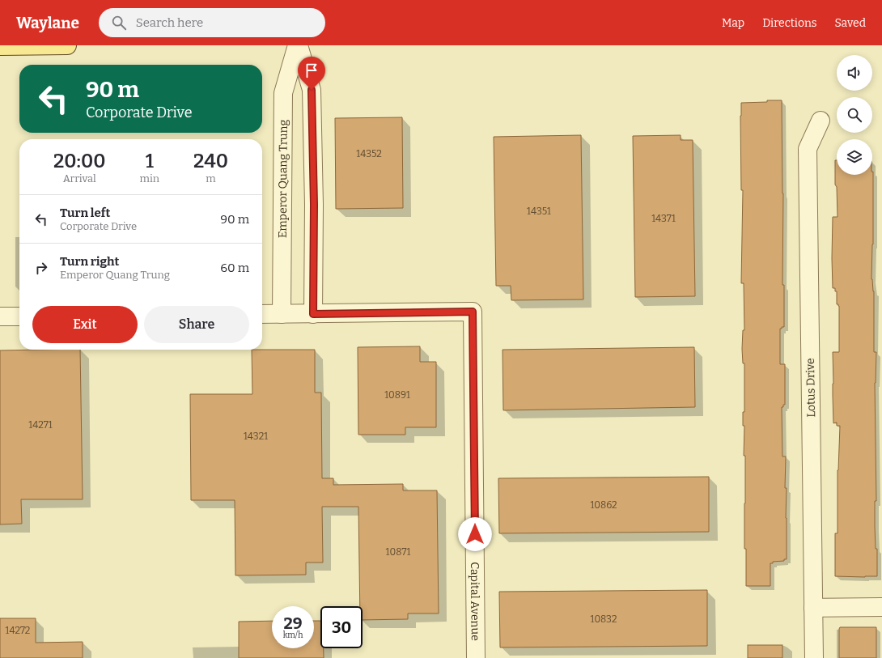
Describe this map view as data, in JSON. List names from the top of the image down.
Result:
{
  "streets": {
    "street": ["Emperor Quang Trung", "Lotus Drive", "Capital Avenue"]
  },
  "crossings": [
    ["Emperor Quang Trung", "Capital Avenue"]
  ],
  "house_numbers": [
    "14352",
    "14351",
    "14371",
    "10891",
    "14271",
    "14321",
    "10862",
    "10871",
    "10832",
    "14272"
  ],
  "page": {
    "header": "Waylane",
    "search": "Search here",
    "nav": ["Map", "Directions", "Saved"],
    "turn": ["90 m", "Corporate Drive"],
    "eta": [
      "20:00",
      "Arrival",
      "1",
      "min",
      "240",
      "m"
    ],
    "list": [
      {
        "name": "Turn left",
        "note": "Corporate Drive",
        "value": "90 m"
      },
      {
        "name": "Turn right",
        "note": "Emperor Quang Trung",
        "value": "60 m"
      }
    ],
    "buttons": ["Exit", "Share"],
    "speed": "29 km/h",
    "limit": "30"
  }
}
